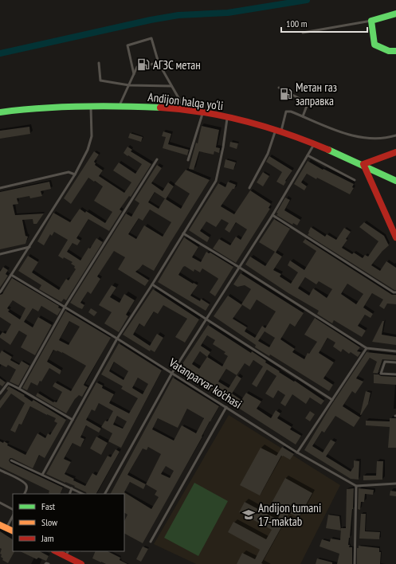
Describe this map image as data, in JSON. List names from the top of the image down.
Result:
{
  "streets": {
    "main road": ["Andijon halqa yo‘li"],
    "lane": ["Vatanparvar ko'chasi"]
  },
  "places": {
    "fuel station": ["АГЗС метан", "Метан газ заправка"],
    "school or university": ["Andijon tumani 17-maktab"]
  },
  "legend": ["Fast", "Slow", "Jam"],
  "scale_bar": "100 m"
}
